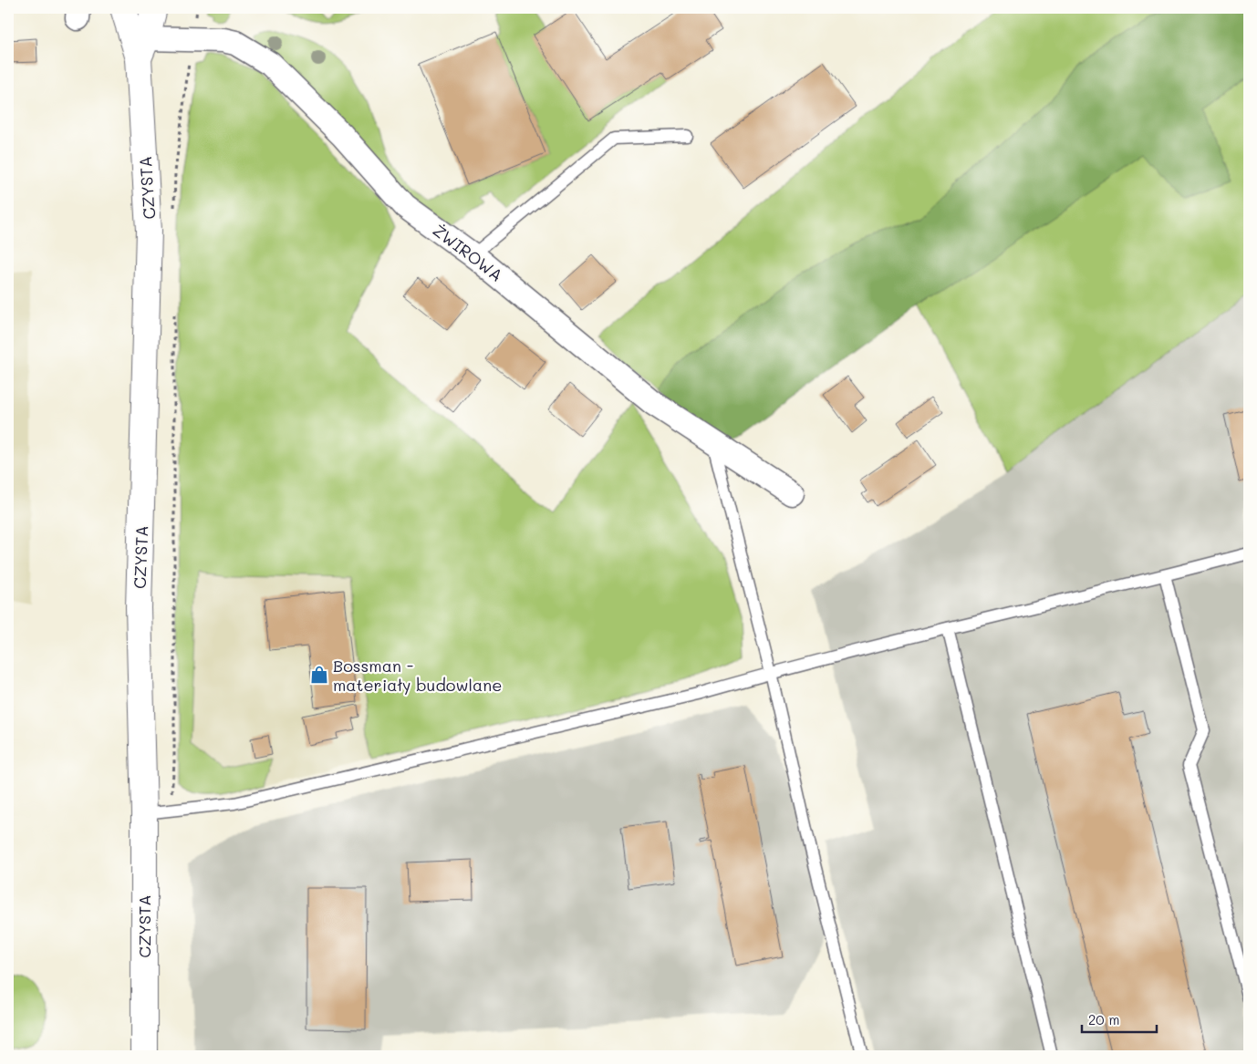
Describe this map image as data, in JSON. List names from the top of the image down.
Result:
{
  "streets": {
    "main road": ["CZYSTA"],
    "street": ["ŻWIROWA"]
  },
  "crossings": [
    ["CZYSTA", "ŻWIROWA"]
  ],
  "places": {
    "shop": ["Bossman - materiały budowlane"]
  },
  "scale_bar": "20 m"
}
